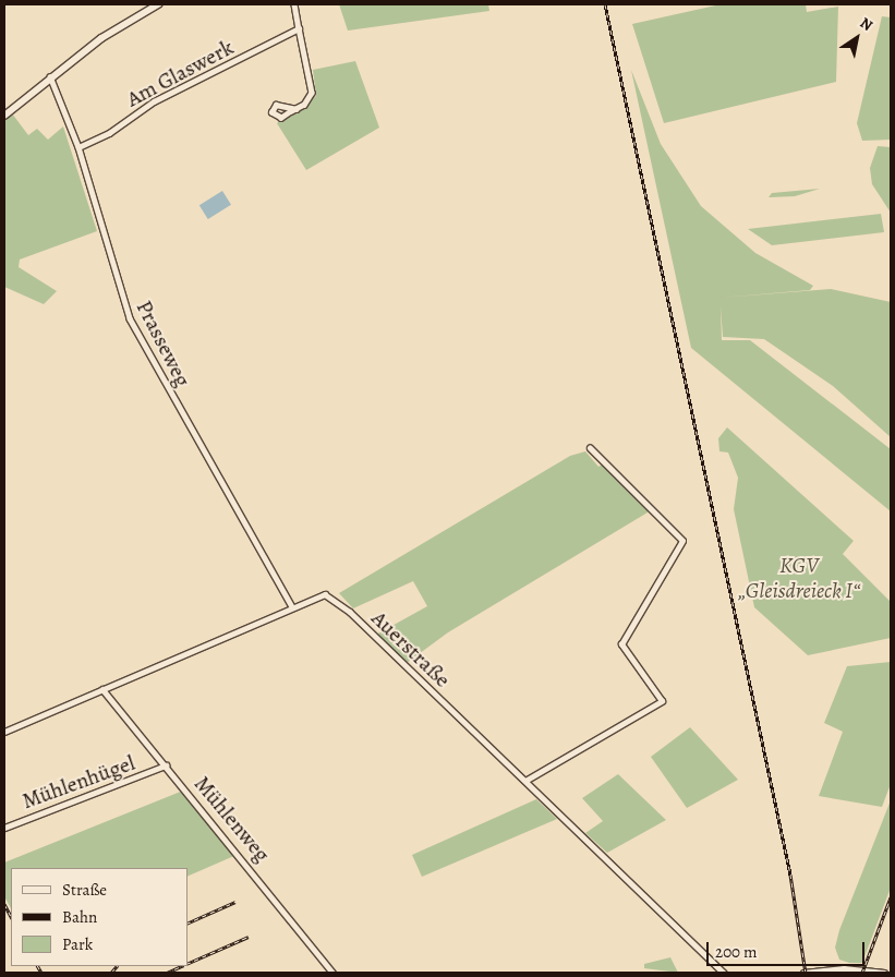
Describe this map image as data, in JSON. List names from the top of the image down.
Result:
{
  "streets": {
    "street": [
      "Am Glaswerk",
      "Prasseweg",
      "Auerstraße",
      "Mühlenhügel",
      "Mühlenweg"
    ]
  },
  "crossings": [
    ["Am Glaswerk", "Prasseweg"],
    ["Prasseweg", "Auerstraße"],
    ["Auerstraße", "Mühlenweg"],
    ["Mühlenhügel", "Mühlenweg"]
  ],
  "parks": ["KGV „Gleisdreieck I“"],
  "legend": ["Straße", "Bahn", "Park"],
  "scale_bar": "200 m",
  "north": "top right"
}
